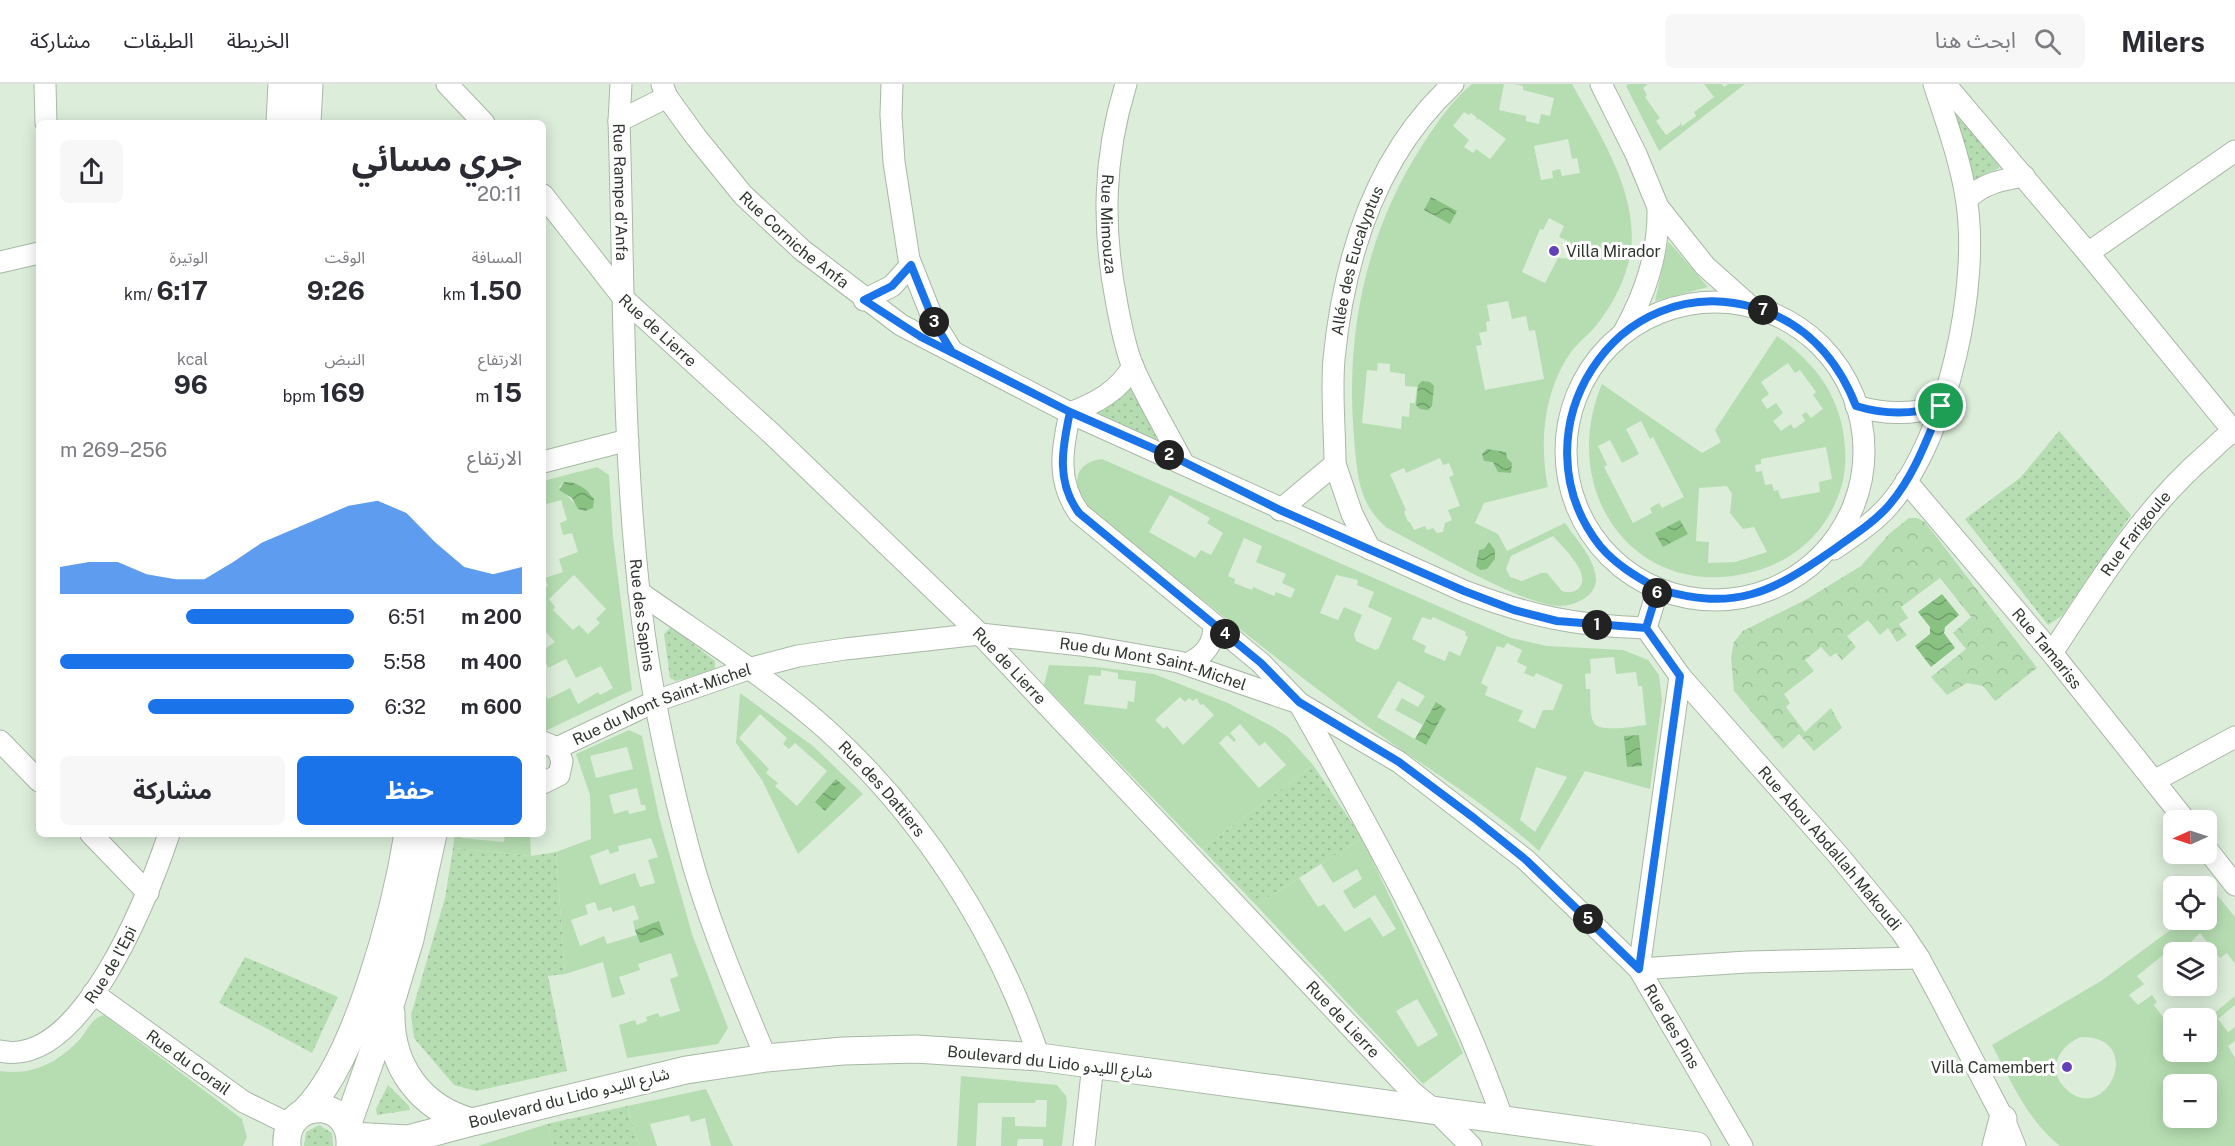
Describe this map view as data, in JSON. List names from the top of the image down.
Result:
{
  "streets": {
    "main road": ["Boulevard du Lido شارع الليدو"],
    "street": [
      "Rue Rampe d'Anfa",
      "Rue Mimouza",
      "Rue Corniche Anfa",
      "Allée des Eucalyptus",
      "Rue de Lierre",
      "Rue Farigoule",
      "Rue des Sapins",
      "Rue Tamariss",
      "Rue du Mont Saint-Michel",
      "Rue des Dattiers",
      "Rue Abou Abdallah Makoudi",
      "Rue de l'Epi",
      "Rue des Pins",
      "Rue du Corail"
    ]
  },
  "crossings": [
    ["Rue Rampe d'Anfa", "Rue Corniche Anfa"],
    ["Rue Rampe d'Anfa", "Rue de Lierre"],
    ["Rue Rampe d'Anfa", "Rue des Sapins"],
    ["Rue Mimouza", "Rue Corniche Anfa"],
    ["Rue Corniche Anfa", "Allée des Eucalyptus"],
    ["Rue Corniche Anfa", "Rue Abou Abdallah Makoudi"],
    ["Rue Corniche Anfa", "Rue des Pins"],
    ["Rue de Lierre", "Rue des Sapins"],
    ["Rue de Lierre", "Rue du Mont Saint-Michel"],
    ["Rue de Lierre", "Boulevard du Lido شارع الليدو"],
    ["Rue Farigoule", "Rue Tamariss"],
    ["Rue des Sapins", "Rue du Mont Saint-Michel"],
    ["Rue des Sapins", "Rue des Dattiers"],
    ["Rue des Sapins", "Boulevard du Lido شارع الليدو"],
    ["Rue du Mont Saint-Michel", "Rue des Dattiers"],
    ["Rue du Mont Saint-Michel", "Rue des Pins"],
    ["Rue des Dattiers", "Boulevard du Lido شارع الليدو"],
    ["Rue de l'Epi", "Rue du Corail"]
  ],
  "places": ["Villa Mirador", "Villa Camembert"],
  "north": "left",
  "page": {
    "header": "Milers",
    "search": "ابحث هنا",
    "nav": ["الخريطة", "الطبقات", "مشاركة"],
    "heading": ["جري مسائي", "20:11"],
    "stats": [
      ["المسافة", "1.50 km"],
      ["الوقت", "9:26"],
      ["الوتيرة", "6:17 /km"],
      ["الارتفاع", "15 m"],
      ["النبض", "169 bpm"],
      ["kcal", "96"]
    ],
    "pins": [
      "7",
      "3",
      "2",
      "6",
      "1",
      "4",
      "5"
    ],
    "chart": ["الارتفاع", "256–269 m"],
    "list": [
      {
        "name": "200 m",
        "note": "6:51"
      },
      {
        "name": "400 m",
        "note": "5:58"
      },
      {
        "name": "600 m",
        "note": "6:32"
      }
    ],
    "buttons": ["حفظ", "مشاركة"],
    "map_buttons": ["+", "−"]
  }
}
